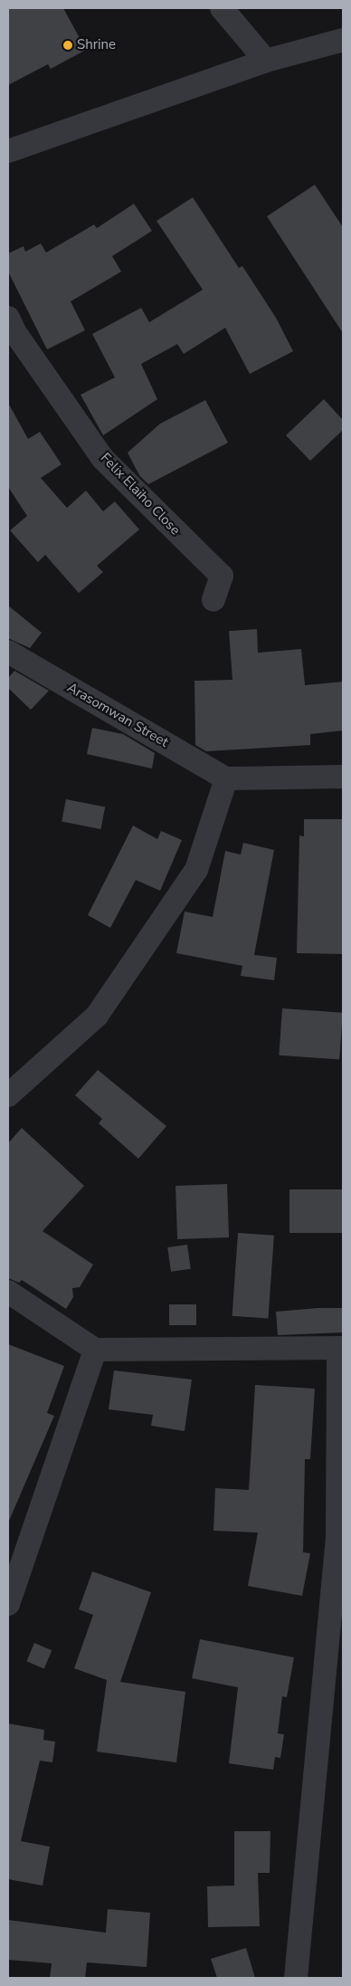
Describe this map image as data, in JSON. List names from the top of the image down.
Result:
{
  "streets": {
    "street": ["Felix Elaiho Close", "Arasomwan Street"]
  },
  "places": ["Shrine"]
}
